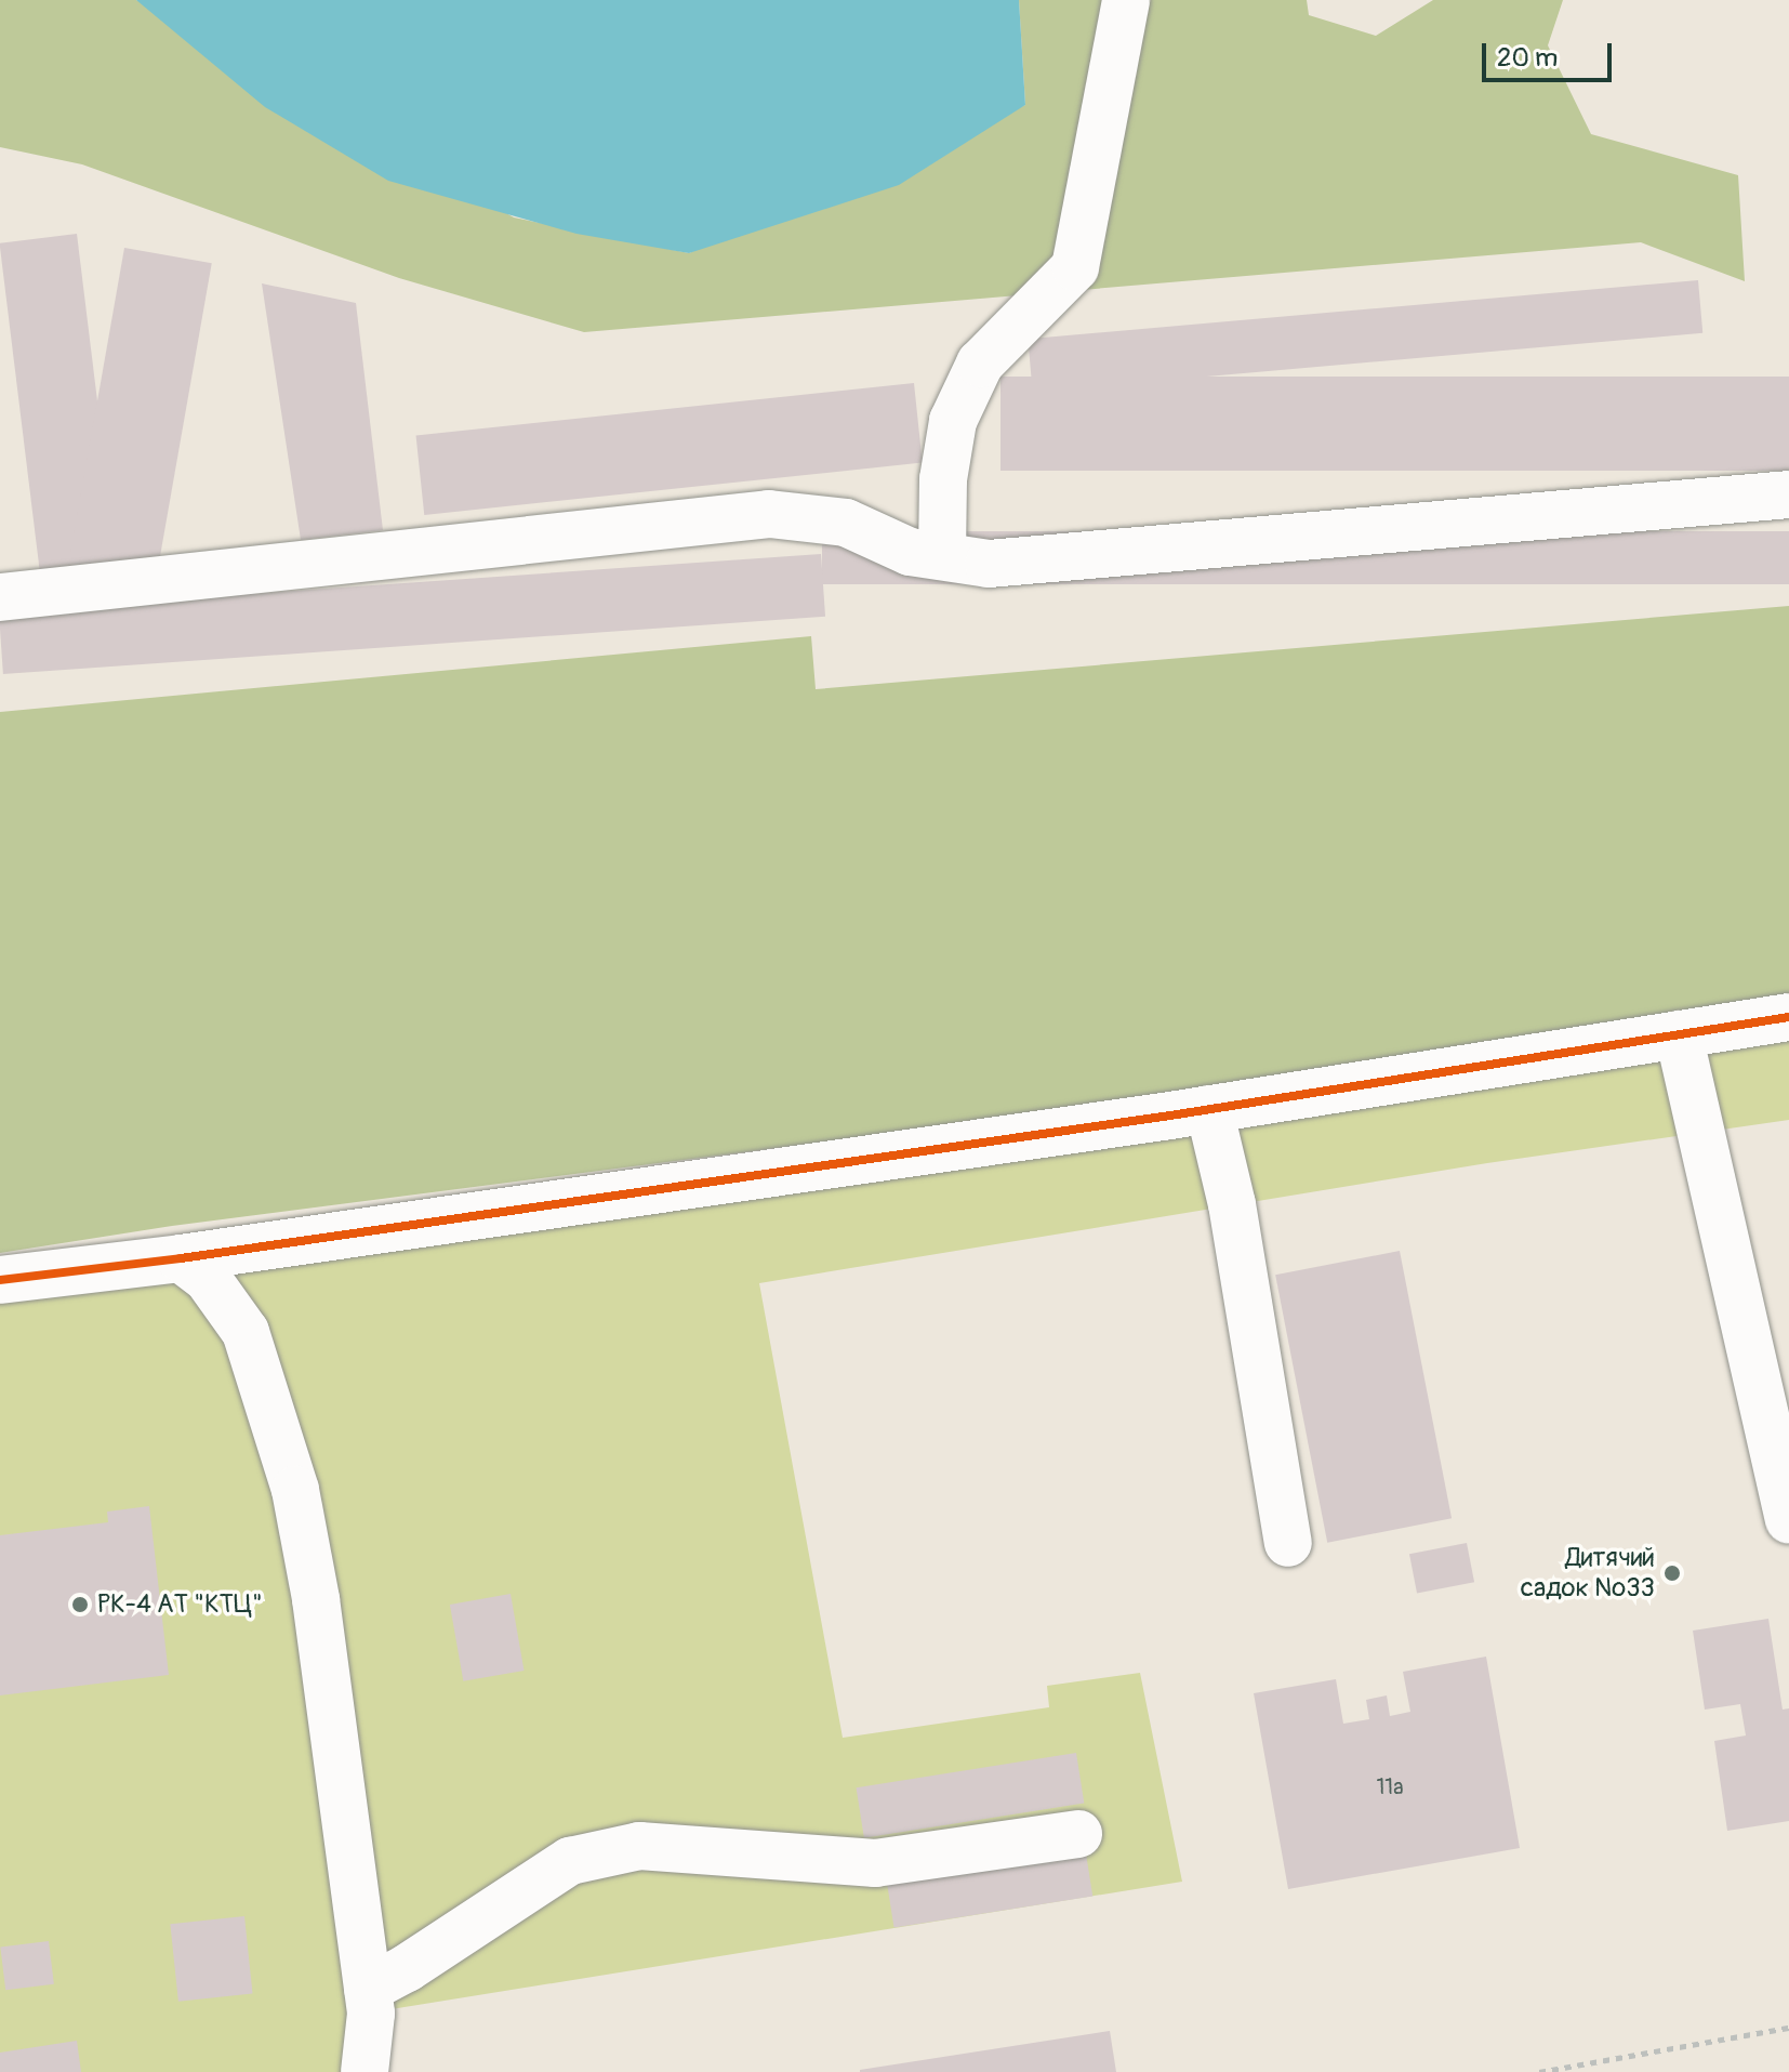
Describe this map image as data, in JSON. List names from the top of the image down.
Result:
{
  "places": ["Дитячий садок №33", "РК-4 АТ \"КТЦ\""],
  "house_numbers": ["11а"],
  "scale_bar": "20 m"
}
